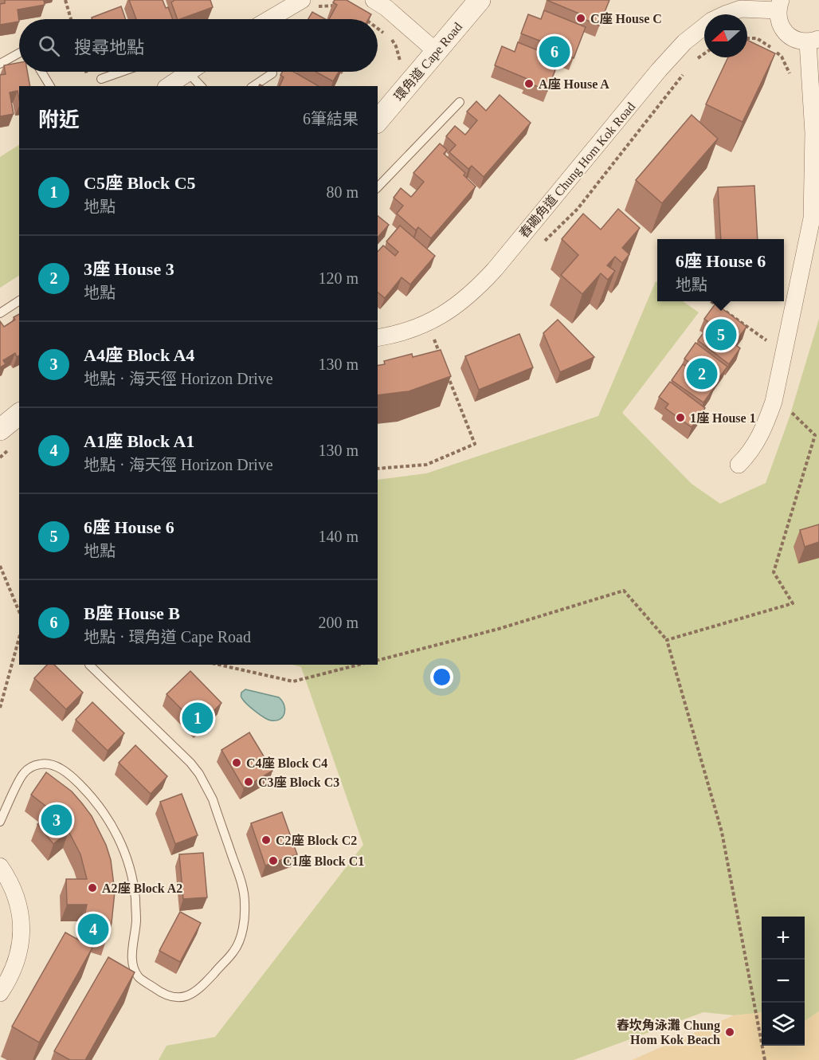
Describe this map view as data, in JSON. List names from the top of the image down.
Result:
{
  "streets": {
    "street": ["環角道 Cape Road", "舂磡角道 Chung Hom Kok Road"]
  },
  "places": [
    "C座 House C",
    "A座 House A",
    "1座 House 1",
    "C4座 Block C4",
    "C3座 Block C3",
    "C2座 Block C2",
    "C1座 Block C1",
    "A2座 Block A2",
    "舂坎角泳灘 Chung Hom Kok Beach"
  ],
  "north": "left",
  "page": {
    "search": "搜尋地點",
    "pins": [
      "6",
      "5",
      "2",
      "1",
      "3",
      "4"
    ],
    "heading": ["附近", "6筆結果"],
    "list": [
      {
        "mark": "1",
        "name": "C5座 Block C5",
        "note": "地點",
        "value": "80 m"
      },
      {
        "mark": "2",
        "name": "3座 House 3",
        "note": "地點",
        "value": "120 m"
      },
      {
        "mark": "3",
        "name": "A4座 Block A4",
        "note": "地點 · 海天徑 Horizon Drive",
        "value": "130 m"
      },
      {
        "mark": "4",
        "name": "A1座 Block A1",
        "note": "地點 · 海天徑 Horizon Drive",
        "value": "130 m"
      },
      {
        "mark": "5",
        "name": "6座 House 6",
        "note": "地點",
        "value": "140 m"
      },
      {
        "mark": "6",
        "name": "B座 House B",
        "note": "地點 · 環角道 Cape Road",
        "value": "200 m"
      }
    ],
    "popup": ["6座 House 6", "地點"],
    "map_buttons": ["+", "−"]
  }
}
